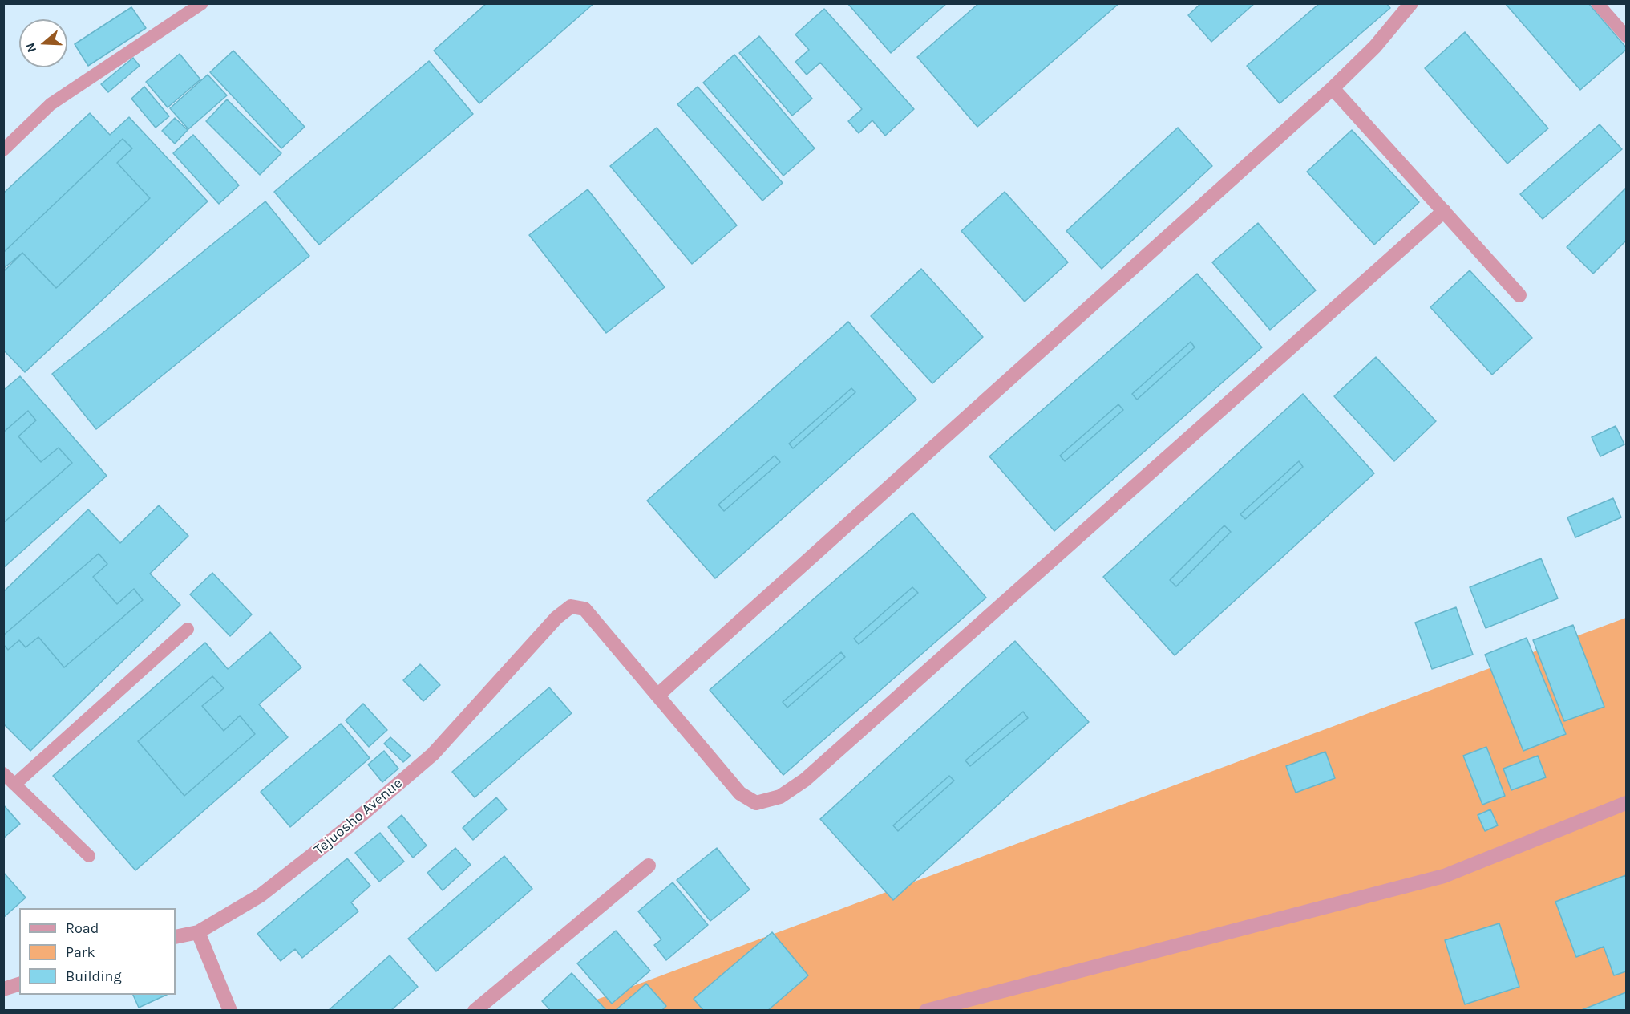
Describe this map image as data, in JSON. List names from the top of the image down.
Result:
{
  "streets": {
    "street": ["Tejuosho Avenue"]
  },
  "legend": ["Road", "Park", "Building"],
  "north": "left"
}
